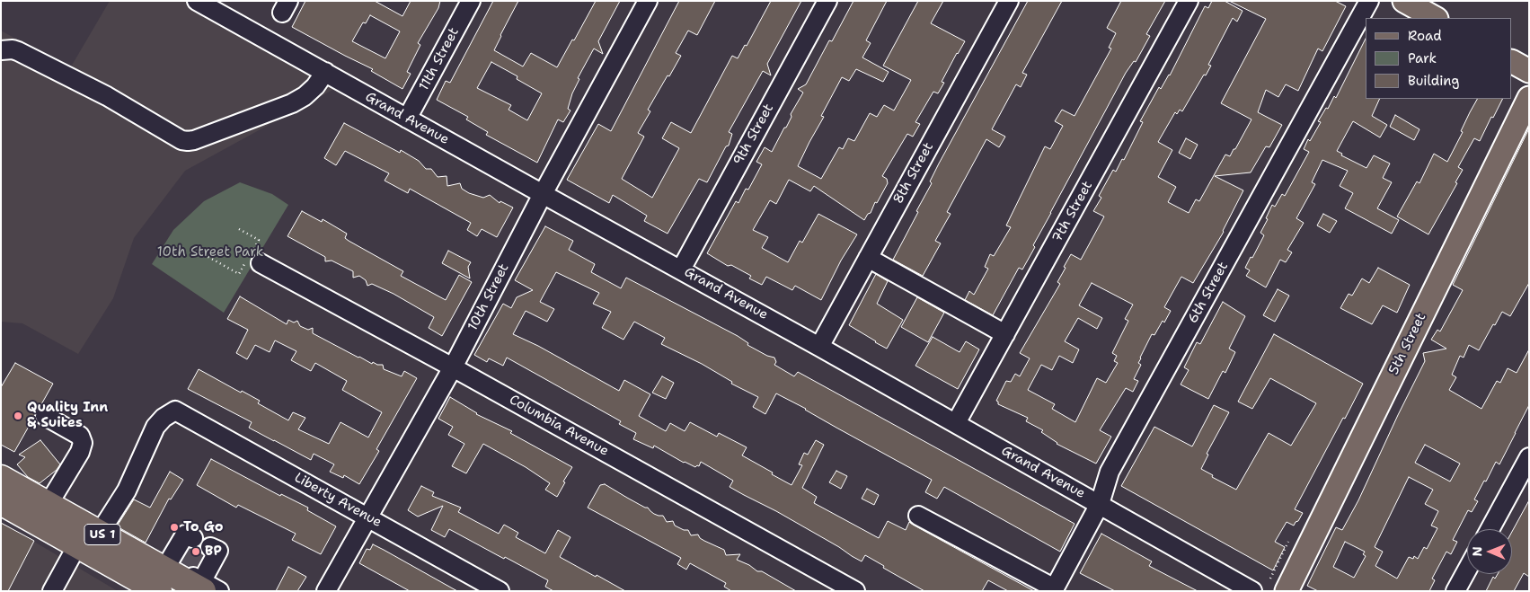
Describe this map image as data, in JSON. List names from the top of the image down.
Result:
{
  "streets": {
    "highway": ["US 1"],
    "main road": ["5th Street"],
    "street": [
      "11th Street",
      "Grand Avenue",
      "9th Street",
      "8th Street",
      "7th Street",
      "6th Street",
      "10th Street",
      "Columbia Avenue",
      "Liberty Avenue"
    ]
  },
  "crossings": [
    ["11th Street", "Grand Avenue"],
    ["Grand Avenue", "9th Street"],
    ["Grand Avenue", "8th Street"],
    ["Grand Avenue", "7th Street"],
    ["Grand Avenue", "6th Street"],
    ["Grand Avenue", "10th Street"],
    ["10th Street", "Columbia Avenue"],
    ["10th Street", "Liberty Avenue"],
    ["Liberty Avenue", "US 1"]
  ],
  "parks": ["10th Street Park"],
  "places": ["Quality Inn & Suites", "To Go", "BP"],
  "legend": ["Road", "Park", "Building"],
  "north": "left"
}
